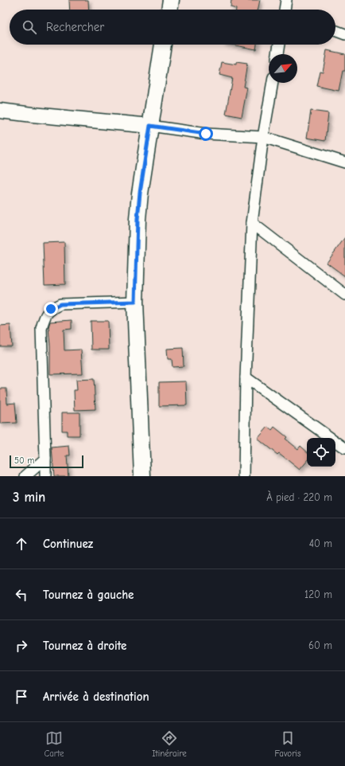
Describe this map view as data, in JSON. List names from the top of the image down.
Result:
{
  "scale_bar": "50 m",
  "north": "top right",
  "page": {
    "search": "Rechercher",
    "scale": "50 m",
    "heading": ["3 min", "À pied · 220 m"],
    "list": [
      ["Continuez", "40 m"],
      ["Tournez à gauche", "120 m"],
      ["Tournez à droite", "60 m"],
      "Arrivée à destination"
    ],
    "nav": ["Carte", "Itinéraire", "Favoris"]
  }
}
